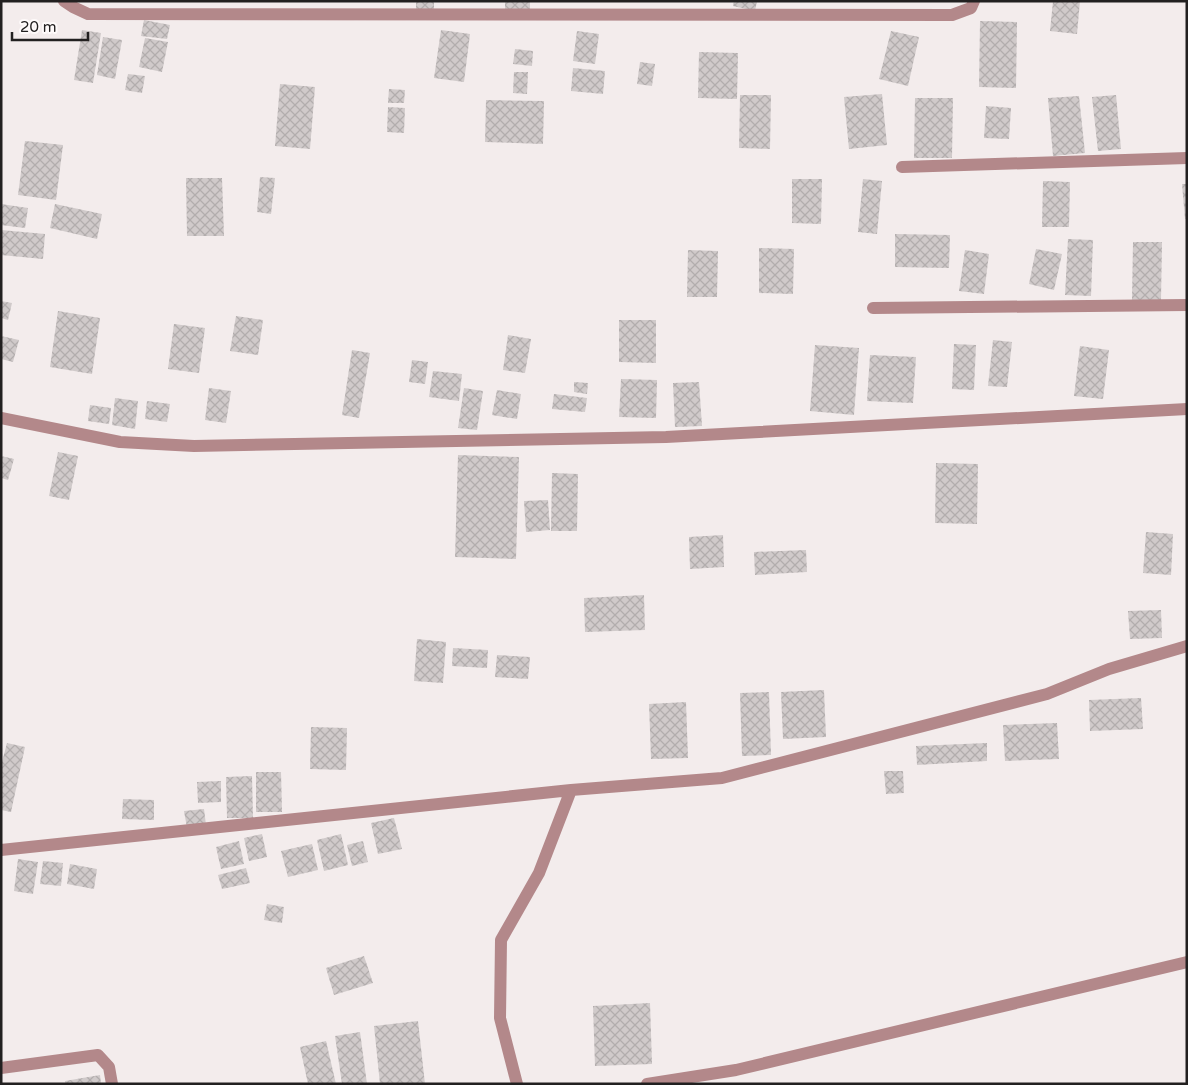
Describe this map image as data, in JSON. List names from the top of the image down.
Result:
{
  "scale_bar": "20 m"
}
